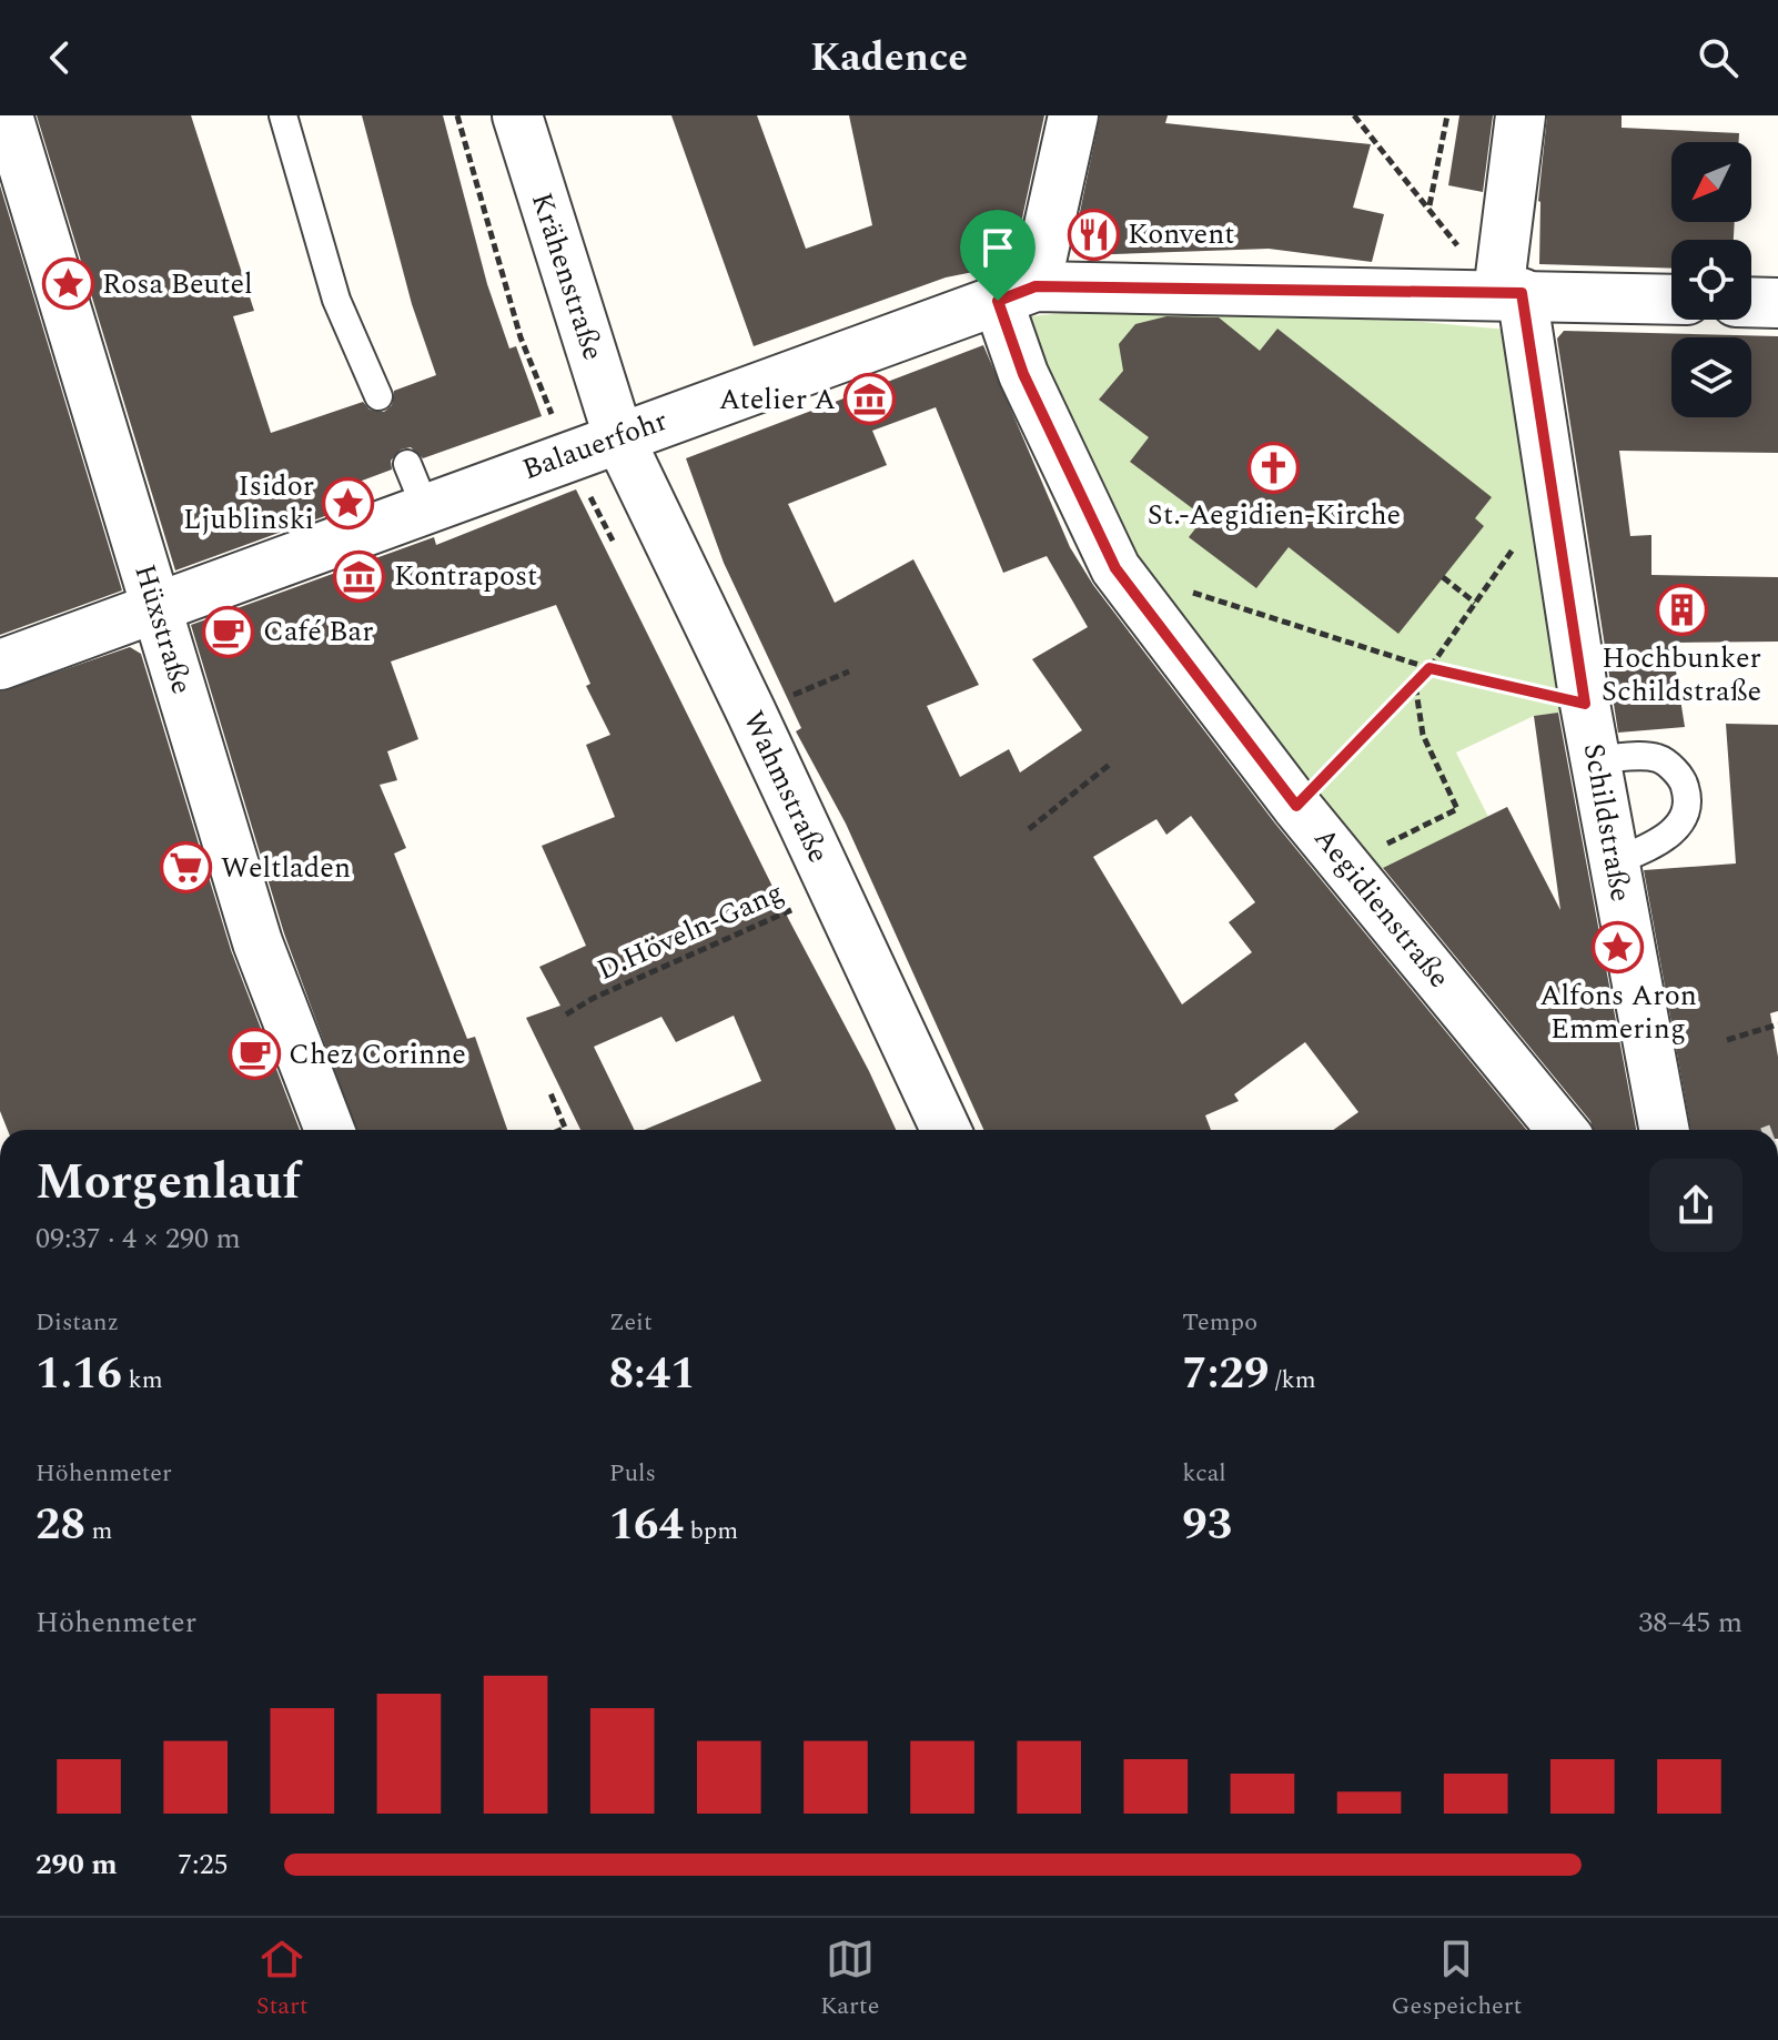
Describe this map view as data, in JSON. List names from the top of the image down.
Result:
{
  "streets": {
    "street": [
      "Krähenstraße",
      "Balauerfohr",
      "Hüxstraße",
      "Wahmstraße",
      "Schildstraße",
      "Aegidienstraße"
    ],
    "path": ["D.Höveln-Gang"]
  },
  "crossings": [
    ["Krähenstraße", "Balauerfohr"],
    ["Krähenstraße", "Wahmstraße"],
    ["Balauerfohr", "Hüxstraße"],
    ["Balauerfohr", "Wahmstraße"],
    ["Balauerfohr", "Aegidienstraße"],
    ["Wahmstraße", "D.Höveln-Gang"]
  ],
  "places": {
    "restaurant": ["Konvent"],
    "place": ["Rosa Beutel", "Isidor Ljublinski", "Alfons Aron Emmering"],
    "museum": ["Atelier A", "Kontrapost"],
    "church": ["St.-Aegidien-Kirche"],
    "building": ["Hochbunker Schildstraße"],
    "cafe": ["Café Bar", "Chez Corinne"],
    "supermarket": ["Weltladen"]
  },
  "north": "bottom left",
  "page": {
    "header": "Kadence",
    "heading": ["Morgenlauf", "09:37 · 4 × 290 m"],
    "stats": [
      ["Distanz", "1.16 km"],
      ["Zeit", "8:41"],
      ["Tempo", "7:29 /km"],
      ["Höhenmeter", "28 m"],
      ["Puls", "164 bpm"],
      ["kcal", "93"]
    ],
    "chart": ["Höhenmeter", "38–45 m"],
    "list": [
      {
        "name": "290 m",
        "note": "7:25"
      }
    ],
    "tabs": ["Start", "Karte", "Gespeichert"]
  }
}
